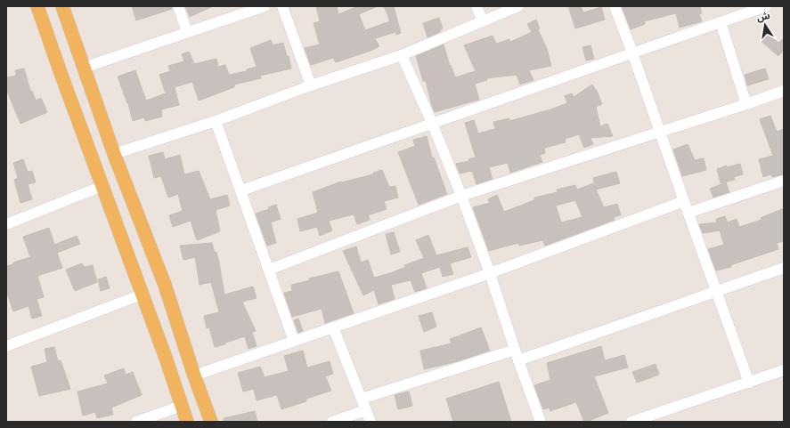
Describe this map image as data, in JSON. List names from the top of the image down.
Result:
{
  "north": "top"
}
